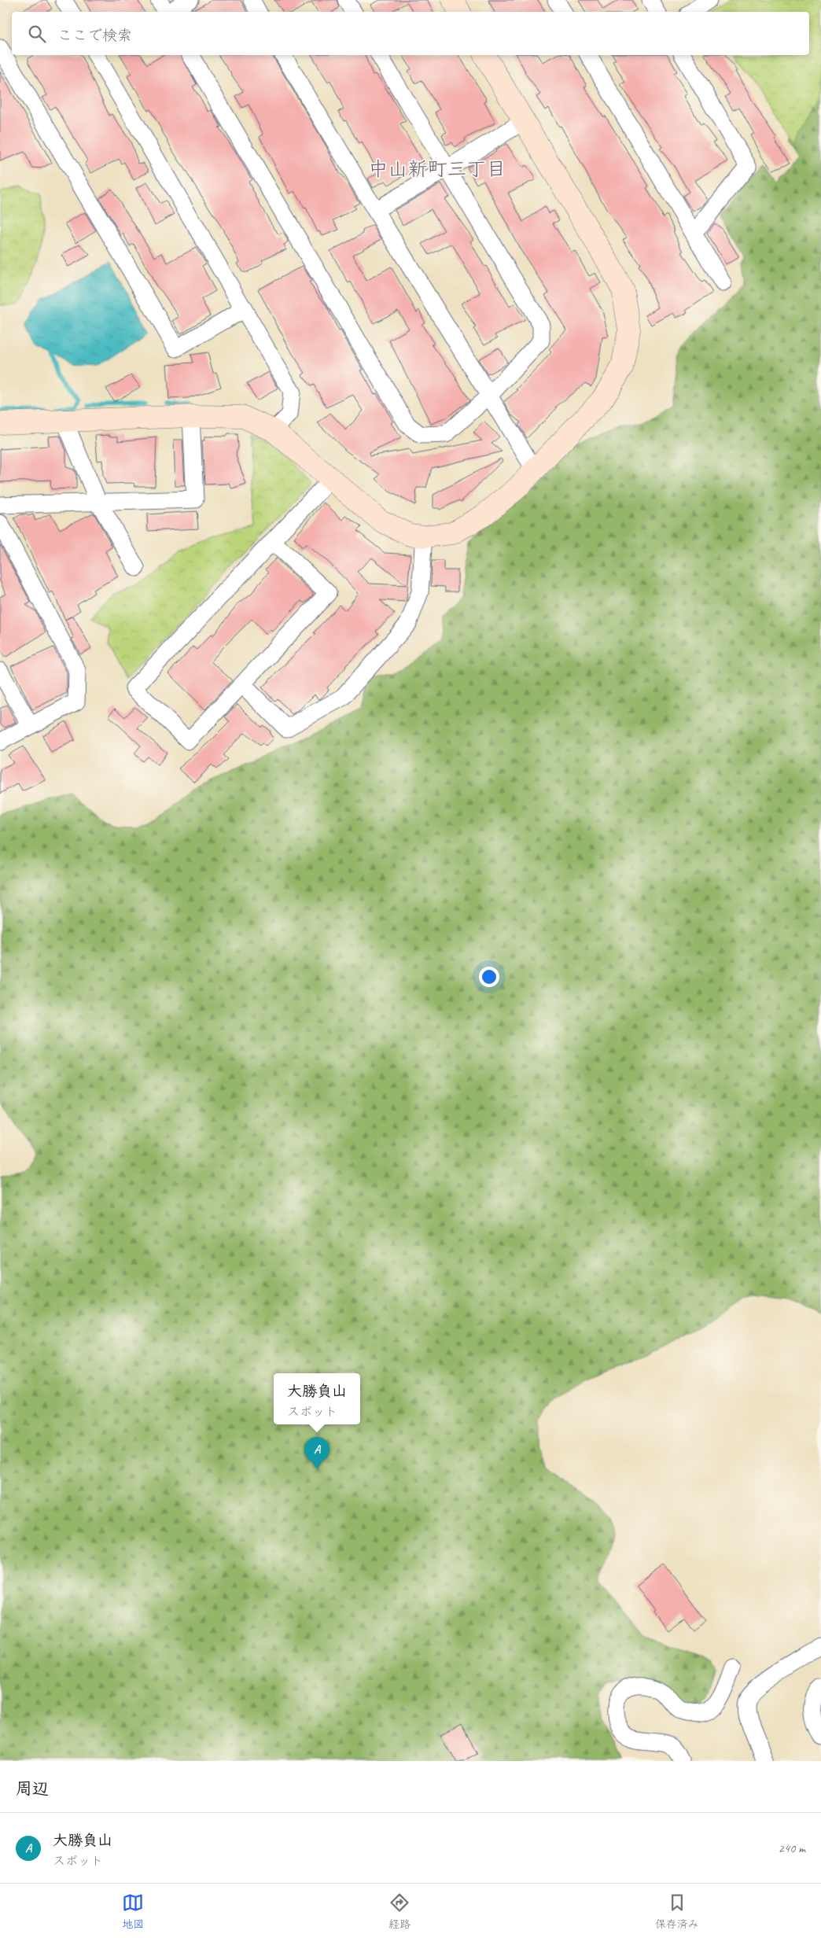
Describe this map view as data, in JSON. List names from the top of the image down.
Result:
{
  "districts": ["中山新町三丁目"],
  "page": {
    "search": "ここで検索",
    "popup": ["大勝負山", "スポット"],
    "pins": "A",
    "heading": "周辺",
    "list": [
      {
        "mark": "A",
        "name": "大勝負山",
        "note": "スポット",
        "value": "240 m"
      }
    ],
    "nav": ["地図", "経路", "保存済み"]
  }
}
